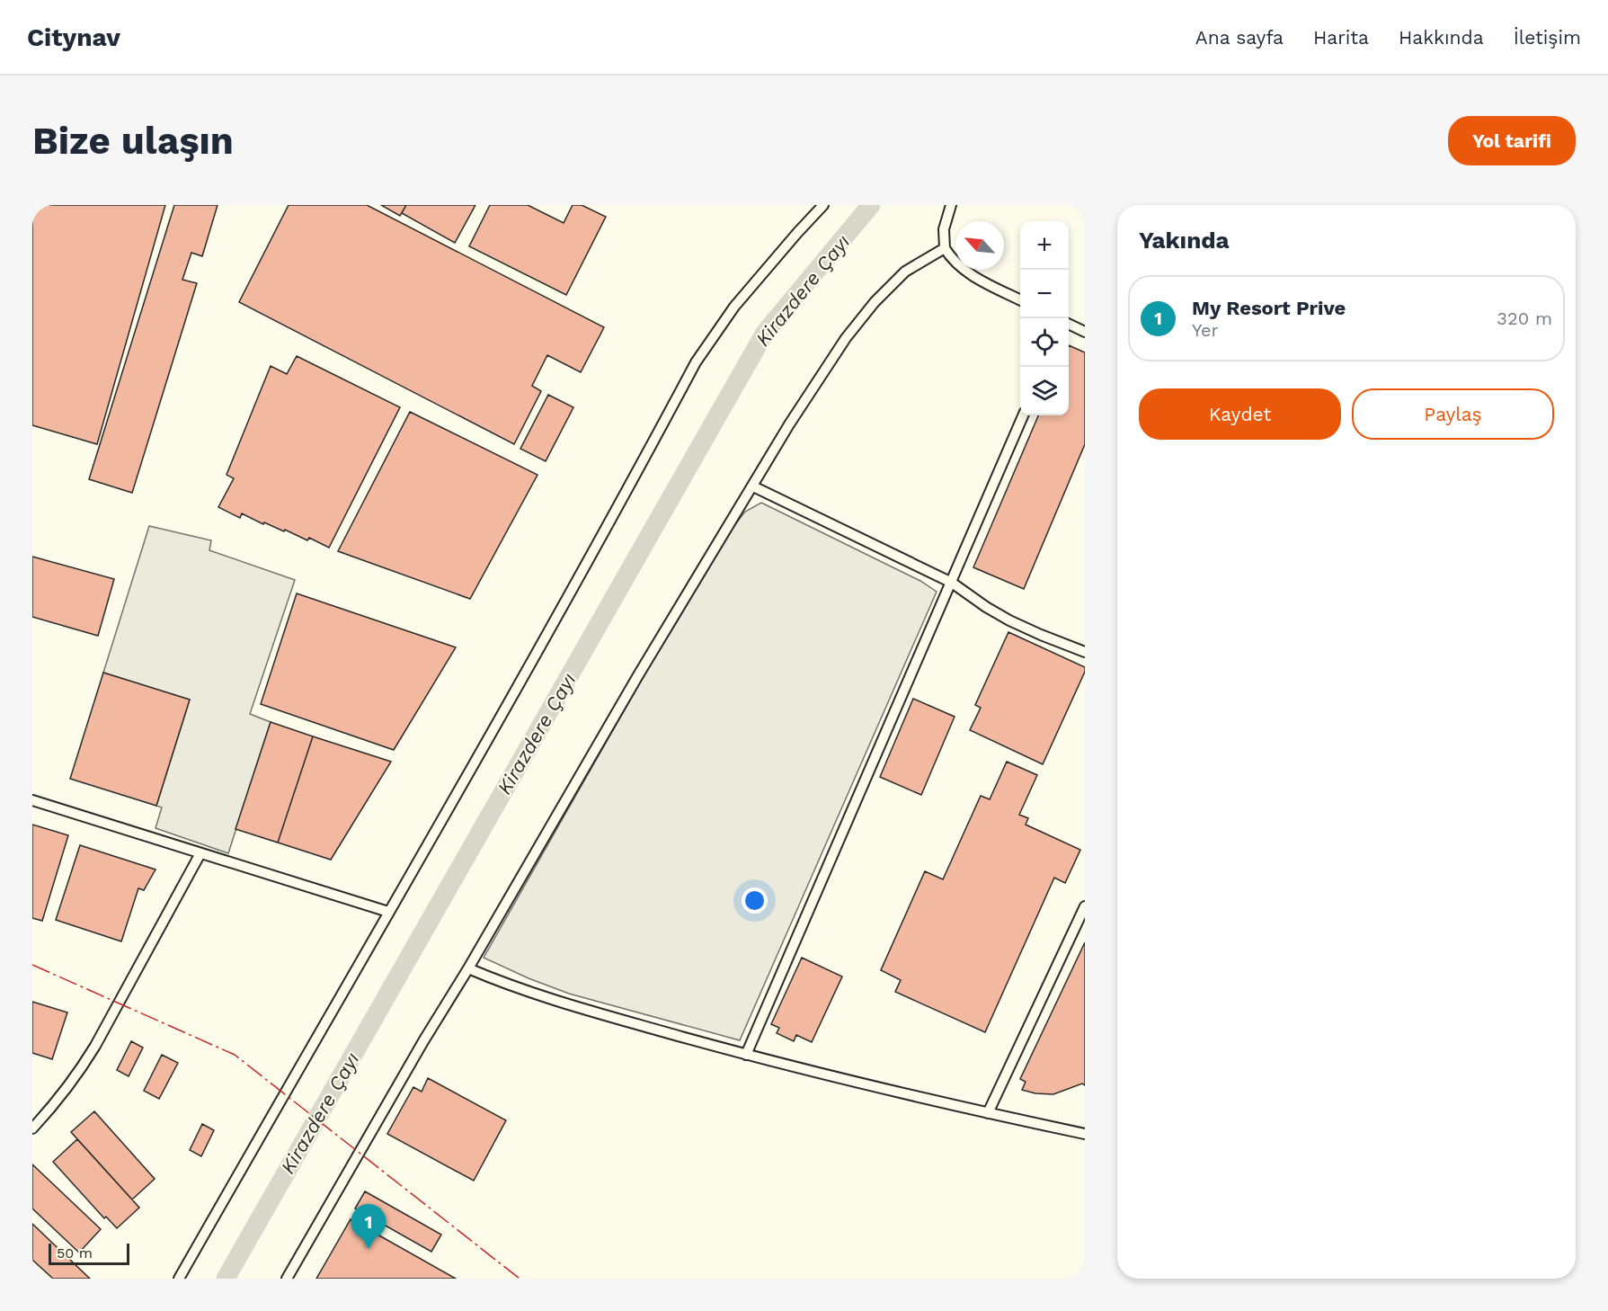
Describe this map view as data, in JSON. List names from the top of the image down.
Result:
{
  "water": ["Kirazdere Çayı"],
  "scale_bar": "50 m",
  "north": "top left",
  "page": {
    "header": "Citynav",
    "nav": [
      "Ana sayfa",
      "Harita",
      "Hakkında",
      "İletişim"
    ],
    "buttons": [
      "Yol tarifi",
      ["Kaydet", "Paylaş"]
    ],
    "title": "Bize ulaşın",
    "heading": "Yakında",
    "map_buttons": ["+", "−"],
    "list": [
      {
        "mark": "1",
        "name": "My Resort Prive",
        "note": "Yer",
        "value": "320 m"
      }
    ],
    "pins": "1",
    "scale": "50 m"
  }
}
